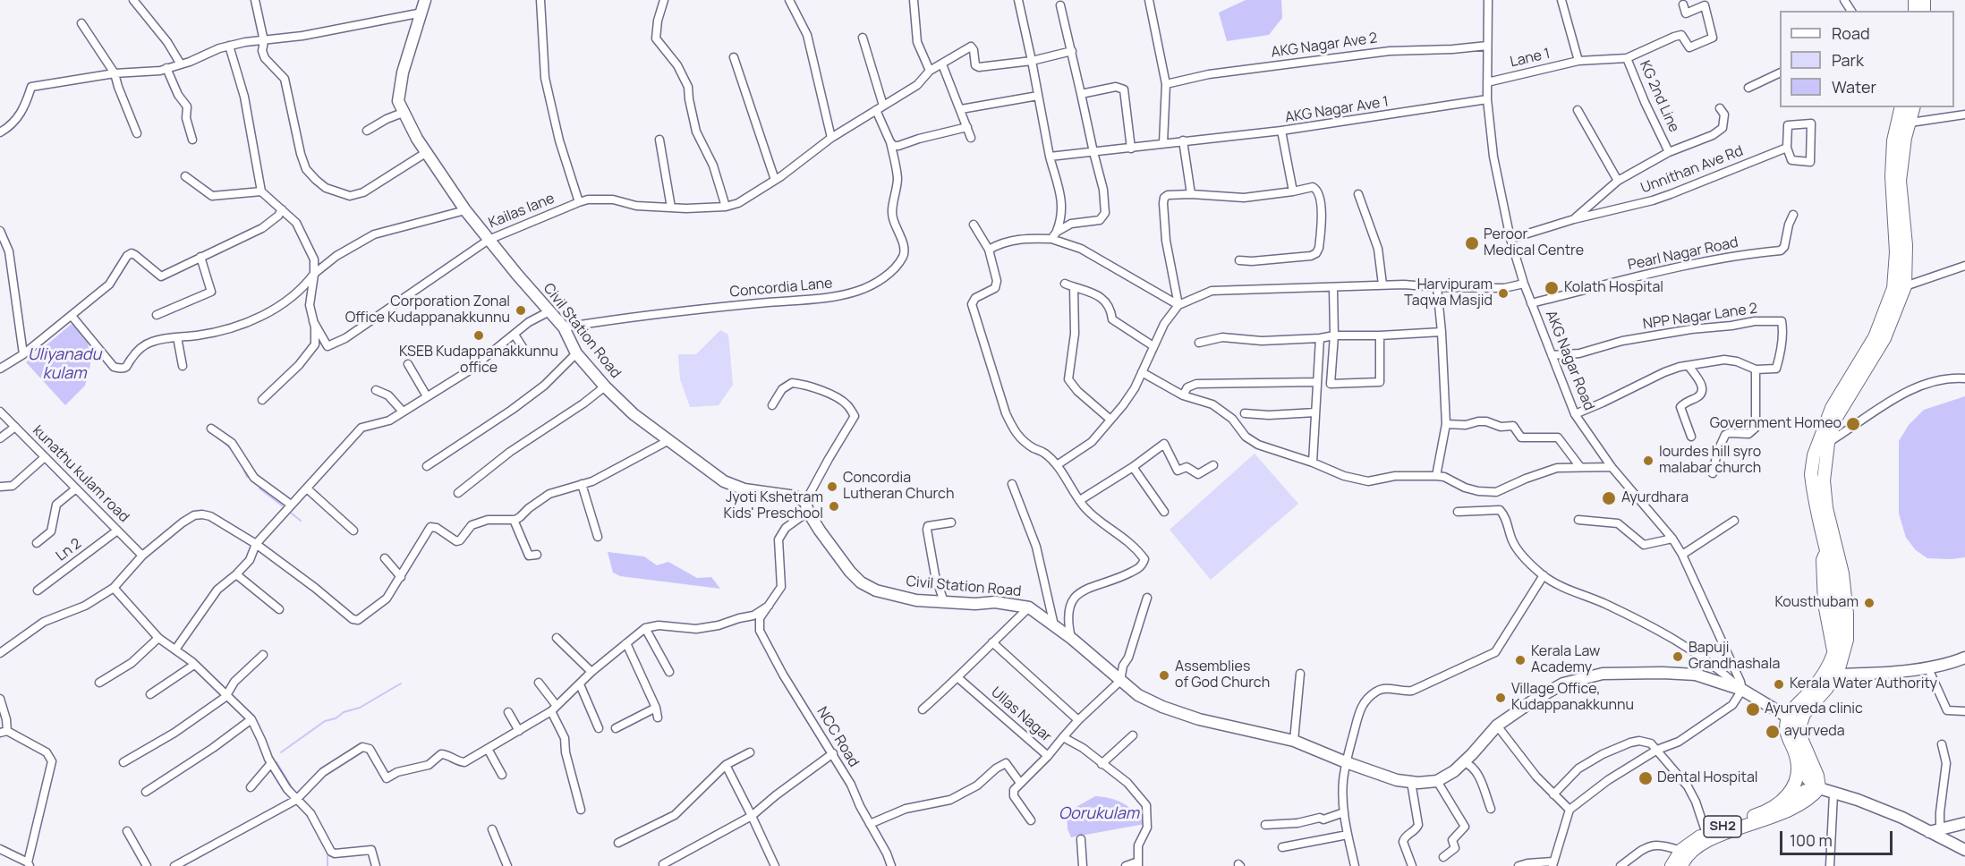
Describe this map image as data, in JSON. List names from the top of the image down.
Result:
{
  "streets": {
    "main road": ["Civil Station Road", "SH2"],
    "street": [
      "AKG Nagar Ave 2",
      "Lane 1",
      "KG 2nd Line",
      "AKG Nagar Ave 1",
      "Unnithan Ave Rd",
      "Kailas lane",
      "Pearl Nagar Road",
      "Concordia Lane",
      "NPP Nagar Lane 2",
      "AKG Nagar Road",
      "kunathu kulam road",
      "Ln 2",
      "Ullas Nagar",
      "NCC Road"
    ]
  },
  "crossings": [
    ["AKG Nagar Ave 2", "AKG Nagar Road"],
    ["Lane 1", "KG 2nd Line"],
    ["Lane 1", "AKG Nagar Road"],
    ["KG 2nd Line", "Unnithan Ave Rd"],
    ["AKG Nagar Ave 1", "AKG Nagar Road"],
    ["Unnithan Ave Rd", "AKG Nagar Road"],
    ["Kailas lane", "Civil Station Road"],
    ["Pearl Nagar Road", "AKG Nagar Road"],
    ["Concordia Lane", "Civil Station Road"],
    ["NPP Nagar Lane 2", "AKG Nagar Road"],
    ["Civil Station Road", "Ullas Nagar"],
    ["kunathu kulam road", "Ln 2"]
  ],
  "water": ["Uliyanadu kulam", "Oorukulam"],
  "places": [
    "Peroor Medical Centre",
    "Kolath Hospital",
    "Harvipuram Taqwa Masjid",
    "Corporation Zonal Office Kudappanakkunnu",
    "KSEB Kudappanakkunnu office",
    "Government Homeo",
    "lourdes hill syro malabar church",
    "Concordia Lutheran Church",
    "Ayurdhara",
    "Jyoti Kshetram Kids' Preschool",
    "Kousthubam",
    "Bapuji Grandhashala",
    "Kerala Law Academy",
    "Assemblies of God Church",
    "Kerala Water Authority",
    "Village Office, Kudappanakkunnu",
    "Ayurveda clinic",
    "ayurveda",
    "Dental Hospital"
  ],
  "legend": ["Road", "Park", "Water"],
  "scale_bar": "100 m"
}
